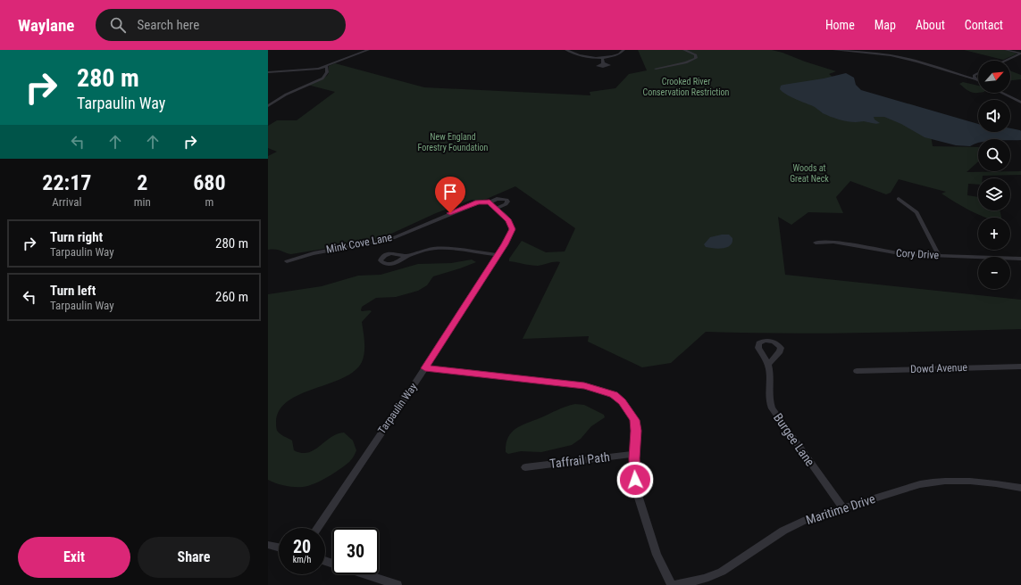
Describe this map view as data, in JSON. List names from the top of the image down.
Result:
{
  "streets": {
    "street": [
      "Mink Cove Lane",
      "Cory Drive",
      "Dowd Avenue",
      "Tarpaulin Way",
      "Burgee Lane",
      "Taffrail Path",
      "Maritime Drive"
    ]
  },
  "crossings": [
    ["Mink Cove Lane", "Tarpaulin Way"],
    ["Burgee Lane", "Maritime Drive"]
  ],
  "parks": ["Crooked River Conservation Restriction", "New England Forestry Foundation", "Woods at Great Neck"],
  "north": "top right",
  "page": {
    "header": "Waylane",
    "search": "Search here",
    "nav": [
      "Home",
      "Map",
      "About",
      "Contact"
    ],
    "turn": ["280 m", "Tarpaulin Way"],
    "map_buttons": ["+", "−"],
    "eta": [
      "22:17",
      "Arrival",
      "2",
      "min",
      "680",
      "m"
    ],
    "list": [
      {
        "name": "Turn right",
        "note": "Tarpaulin Way",
        "value": "280 m"
      },
      {
        "name": "Turn left",
        "note": "Tarpaulin Way",
        "value": "260 m"
      }
    ],
    "speed": "20 km/h",
    "limit": "30",
    "buttons": ["Exit", "Share"]
  }
}
